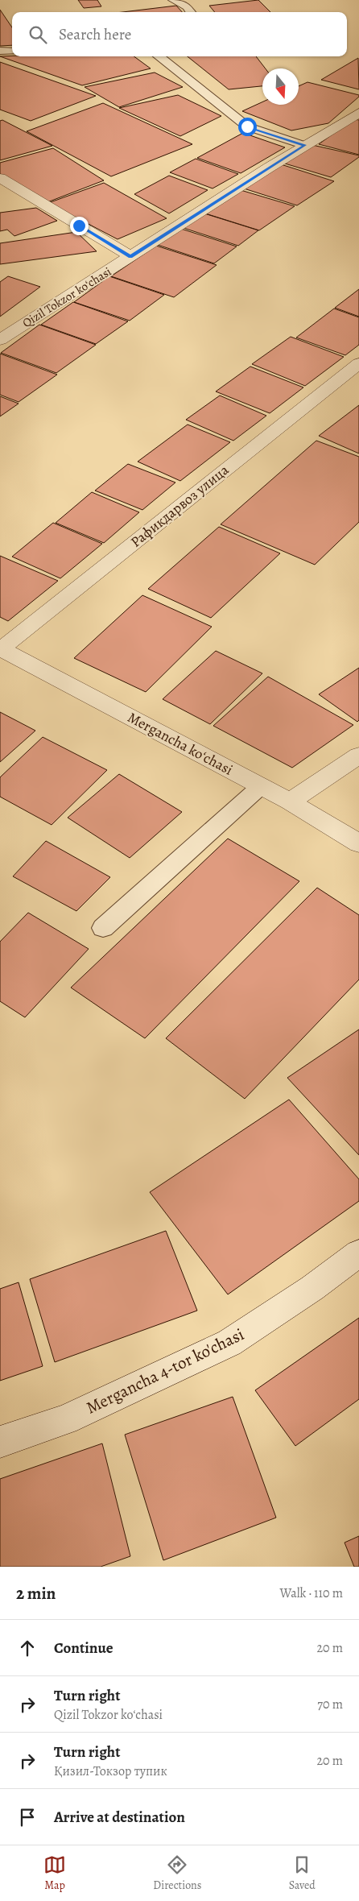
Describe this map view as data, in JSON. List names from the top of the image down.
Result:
{
  "streets": {
    "street": [
      "Qizil Tokzor koʻchasi",
      "Рафикдарвоз улица",
      "Mergancha koʻchasi",
      "Mergancha 4-tor ko'chasi"
    ]
  },
  "crossings": [
    ["Рафикдарвоз улица", "Mergancha koʻchasi"]
  ],
  "north": "bottom",
  "page": {
    "search": "Search here",
    "heading": ["2 min", "Walk · 110 m"],
    "list": [
      ["Continue", "20 m"],
      ["Turn right", "Qizil Tokzor koʻchasi", "70 m"],
      ["Turn right", "Қизил-Токзор тупик", "20 m"],
      "Arrive at destination"
    ],
    "nav": ["Map", "Directions", "Saved"]
  }
}
